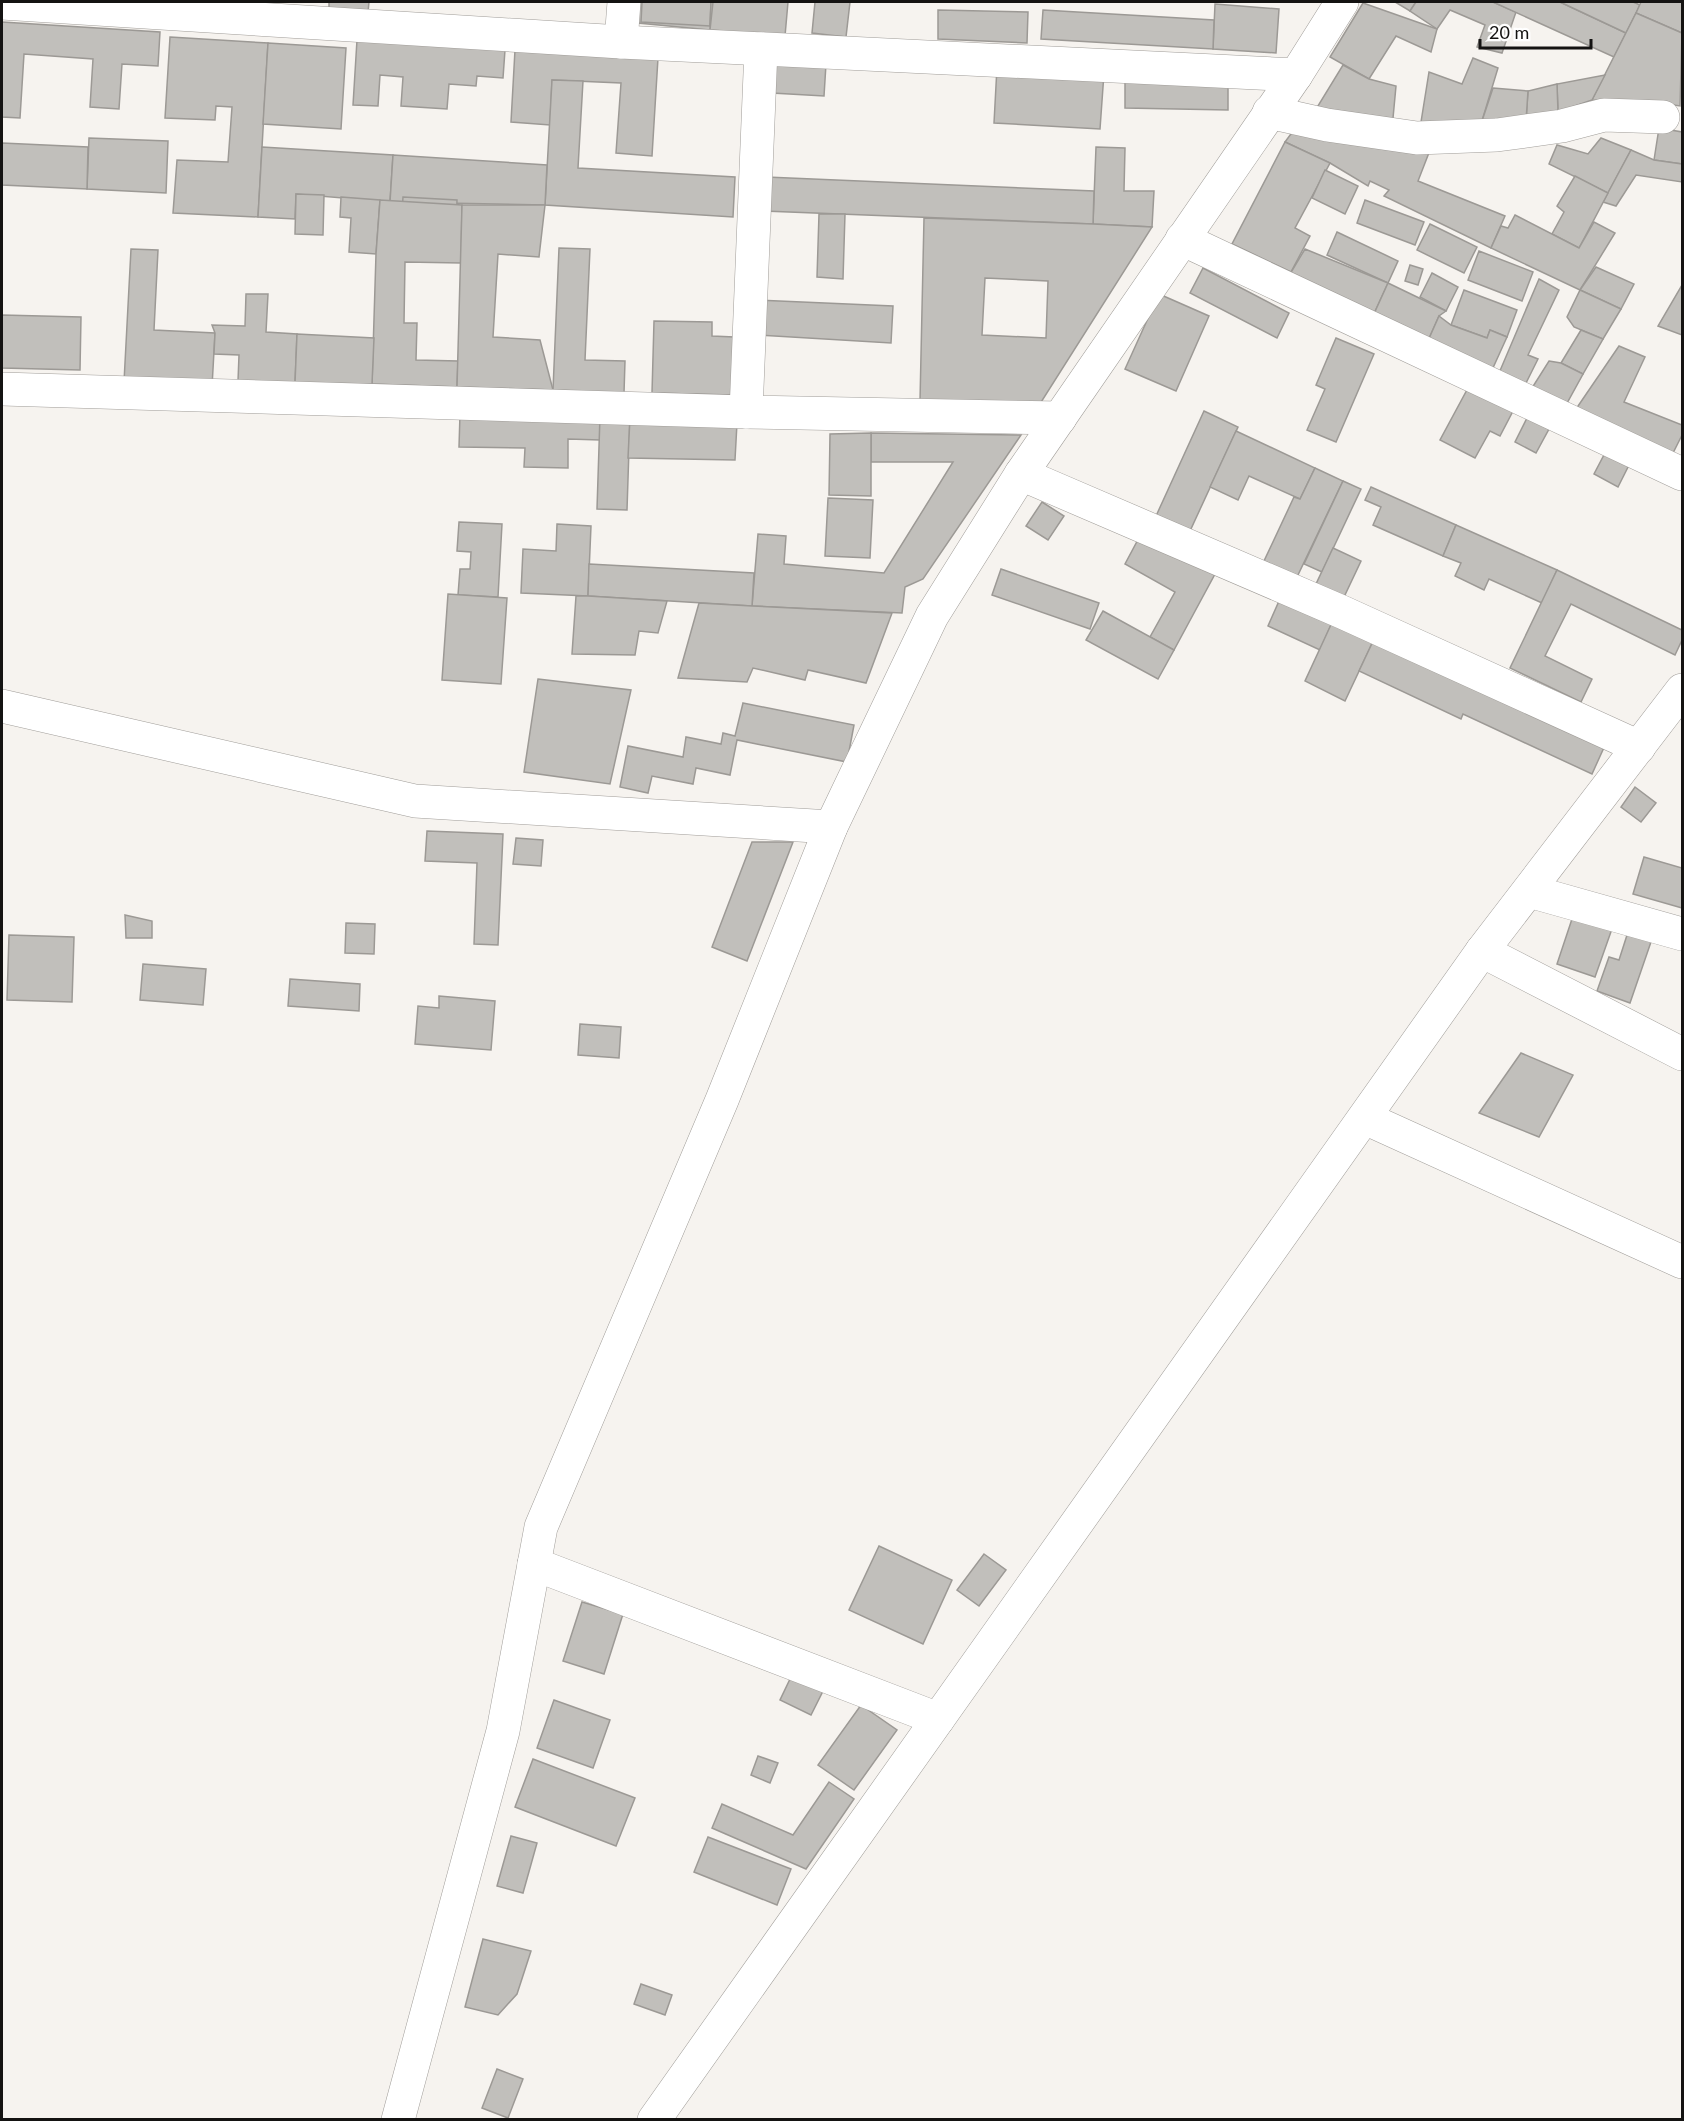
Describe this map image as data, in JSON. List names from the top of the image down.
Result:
{
  "scale_bar": "20 m"
}
